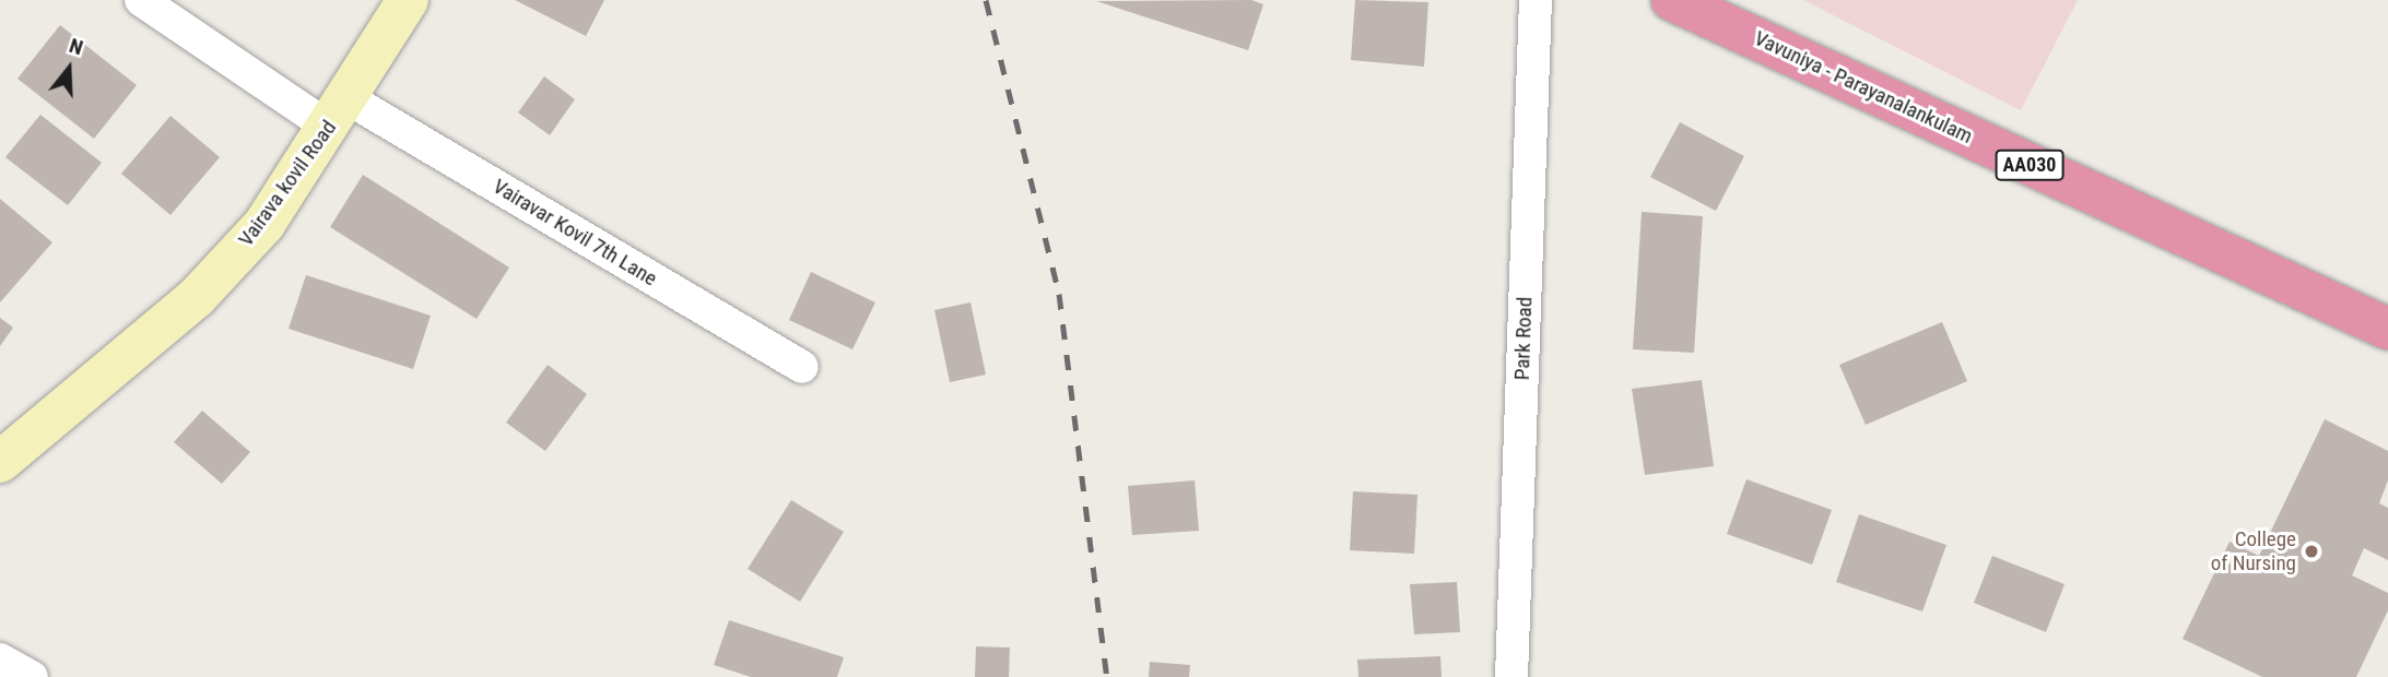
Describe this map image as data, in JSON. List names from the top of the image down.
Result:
{
  "streets": {
    "highway": ["Vavuniya - Parayanalankulam", "AA030"],
    "street": ["Vairava kovil Road", "Vairavar Kovil 7th Lane", "Park Road"]
  },
  "crossings": [
    ["Vairava kovil Road", "Vairavar Kovil 7th Lane"]
  ],
  "places": ["College of Nursing"],
  "north": "top"
}
